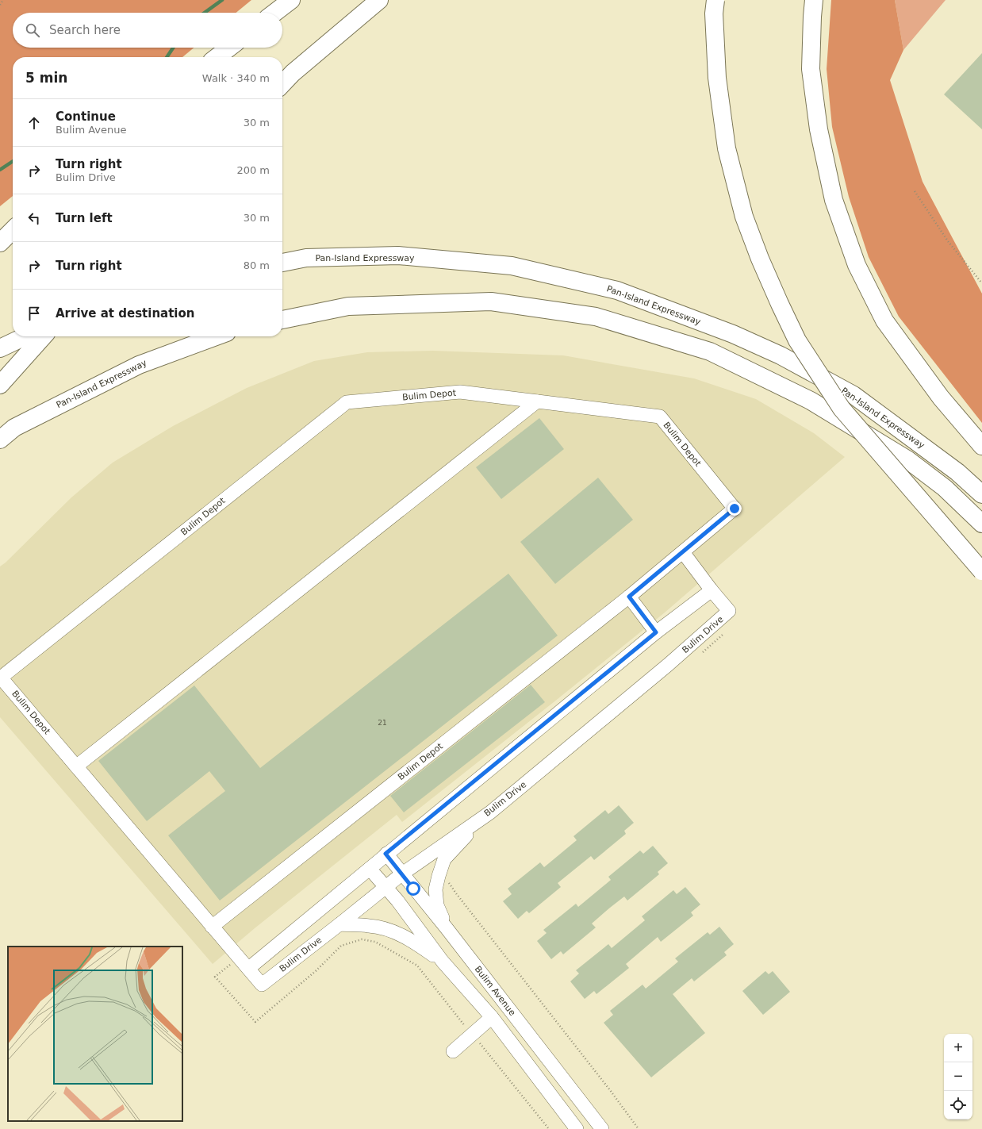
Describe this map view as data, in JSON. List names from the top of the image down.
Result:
{
  "streets": {
    "highway": ["Pan-Island Expressway"],
    "street": ["Bulim Depot", "Bulim Drive", "Bulim Avenue"]
  },
  "crossings": [
    ["Bulim Depot", "Bulim Drive"],
    ["Bulim Drive", "Bulim Avenue"]
  ],
  "house_numbers": ["21"],
  "page": {
    "search": "Search here",
    "heading": ["5 min", "Walk · 340 m"],
    "list": [
      ["Continue", "Bulim Avenue", "30 m"],
      ["Turn right", "Bulim Drive", "200 m"],
      ["Turn left", "30 m"],
      ["Turn right", "80 m"],
      "Arrive at destination"
    ],
    "map_buttons": ["+", "−"]
  }
}
